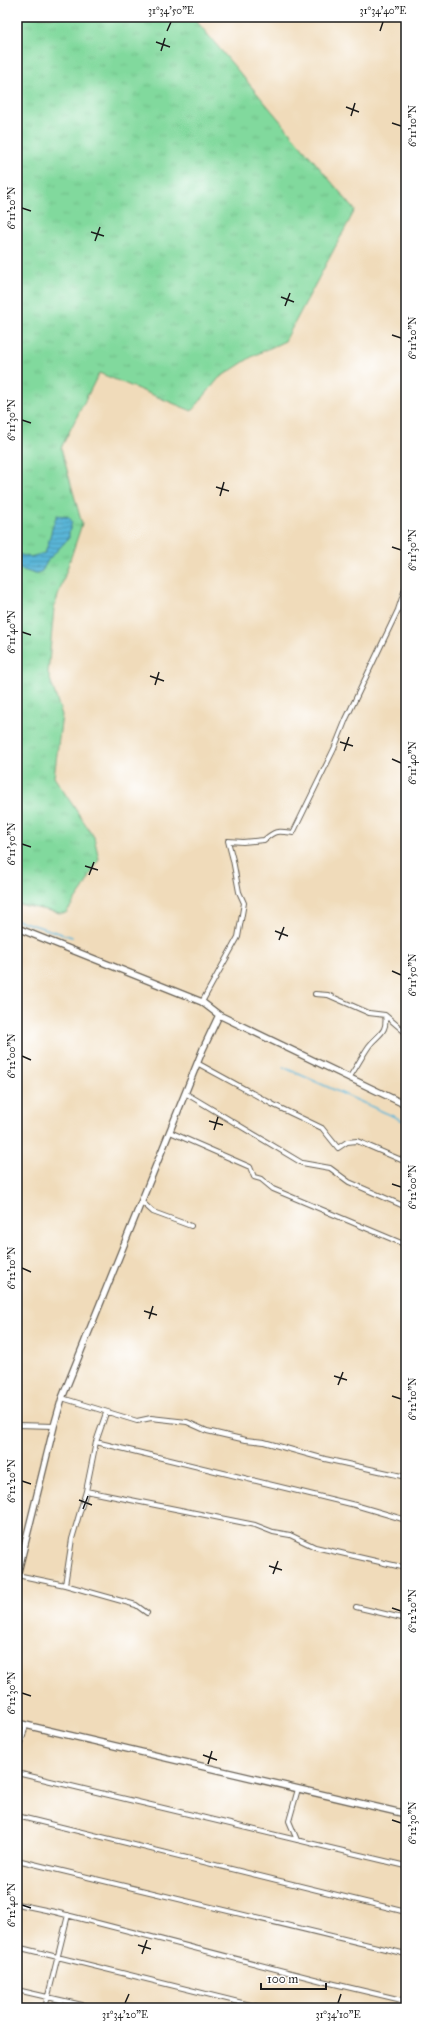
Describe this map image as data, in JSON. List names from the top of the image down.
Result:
{
  "scale_bar": "100 m",
  "coordinates": [
    "31°34'50\"E",
    "31°34'40\"E",
    "6°11'10\"N",
    "6°11'20\"N",
    "6°11'30\"N",
    "6°11'40\"N",
    "6°11'50\"N",
    "6°12'00\"N",
    "6°12'10\"N",
    "6°12'20\"N",
    "6°12'30\"N",
    "6°12'40\"N",
    "31°34'20\"E",
    "31°34'10\"E"
  ]
}
